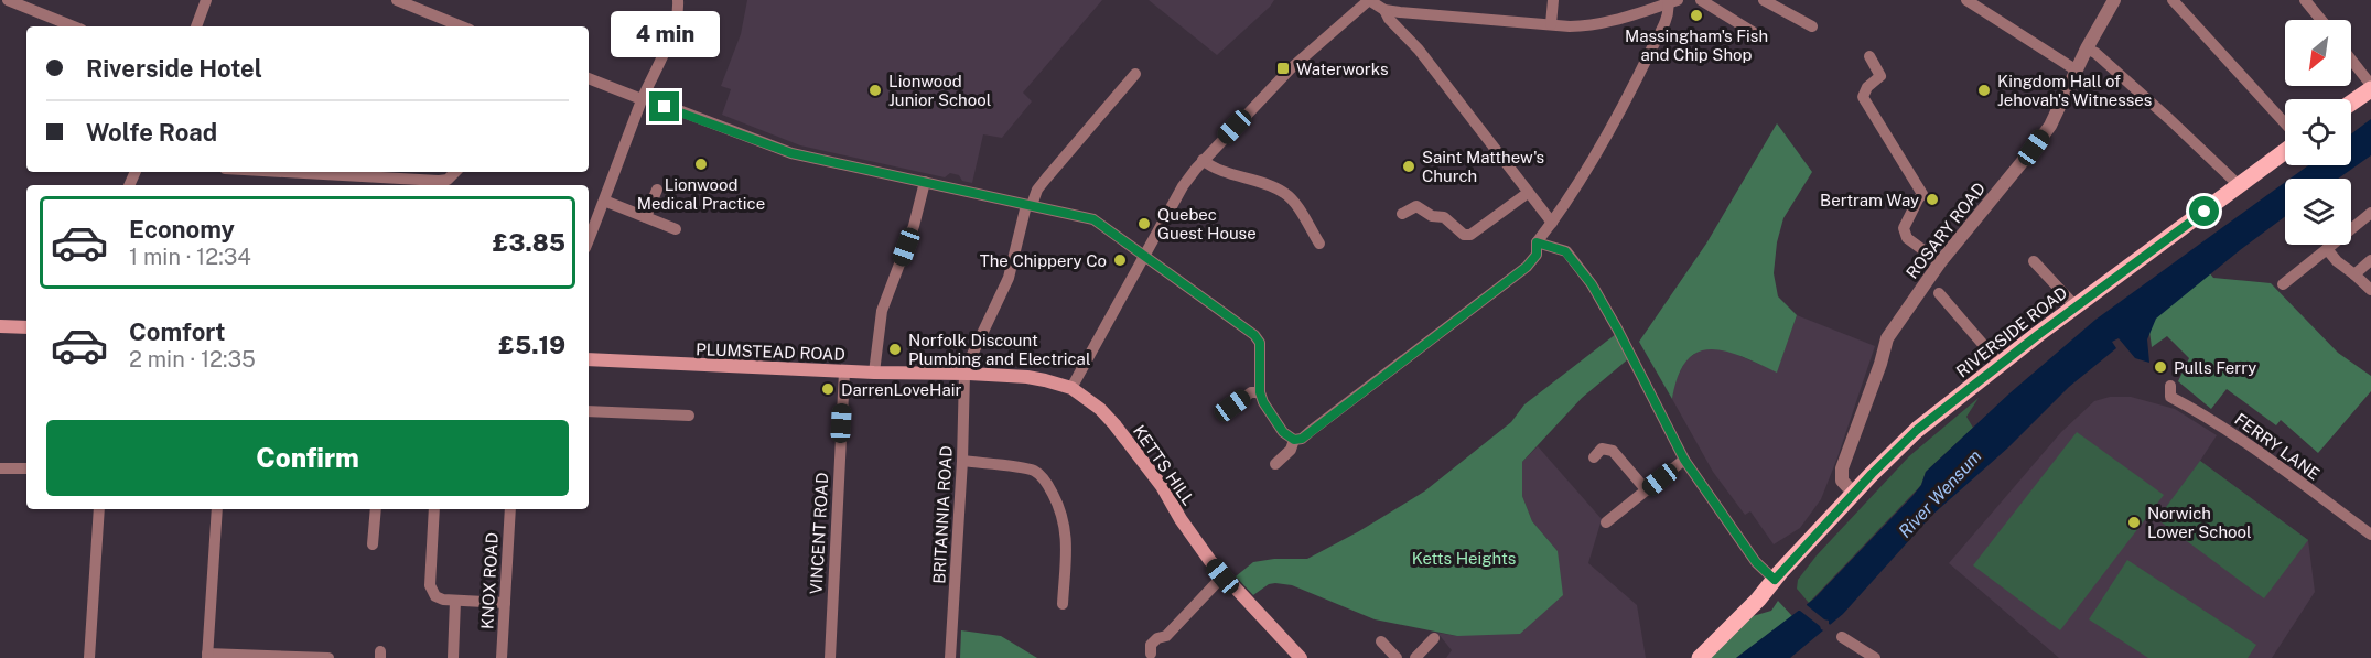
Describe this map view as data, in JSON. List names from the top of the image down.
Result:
{
  "streets": {
    "main road": ["RIVERSIDE ROAD", "PLUMSTEAD ROAD", "KETTS HILL"],
    "street": [
      "ROSARY ROAD",
      "FERRY LANE",
      "BRITANNIA ROAD",
      "VINCENT ROAD",
      "KNOX ROAD"
    ]
  },
  "crossings": [
    ["ROSARY ROAD", "RIVERSIDE ROAD"],
    ["PLUMSTEAD ROAD", "KETTS HILL"],
    ["PLUMSTEAD ROAD", "BRITANNIA ROAD"],
    ["PLUMSTEAD ROAD", "VINCENT ROAD"],
    ["KETTS HILL", "BRITANNIA ROAD"]
  ],
  "water": ["River Wensum"],
  "parks": ["Ketts Heights"],
  "places": {
    "other": [
      "Massingham's Fish and Chip Shop",
      "Lionwood Junior School",
      "Kingdom Hall of Jehovah's Witnesses",
      "Lionwood Medical Practice",
      "Saint Matthew's Church",
      "Bertram Way",
      "Quebec Guest House",
      "The Chippery Co",
      "Norfolk Discount Plumbing and Electrical",
      "Pulls Ferry",
      "DarrenLoveHair",
      "Norwich Lower School"
    ],
    "transit": ["Waterworks"]
  },
  "north": "bottom left",
  "page": {
    "bubble": "4 min",
    "banner": ["Riverside Hotel", "Wolfe Road"],
    "list": [
      {
        "name": "Economy",
        "note": "1 min · 12:34",
        "value": "£3.85"
      },
      {
        "name": "Comfort",
        "note": "2 min · 12:35",
        "value": "£5.19"
      }
    ],
    "buttons": "Confirm"
  }
}
